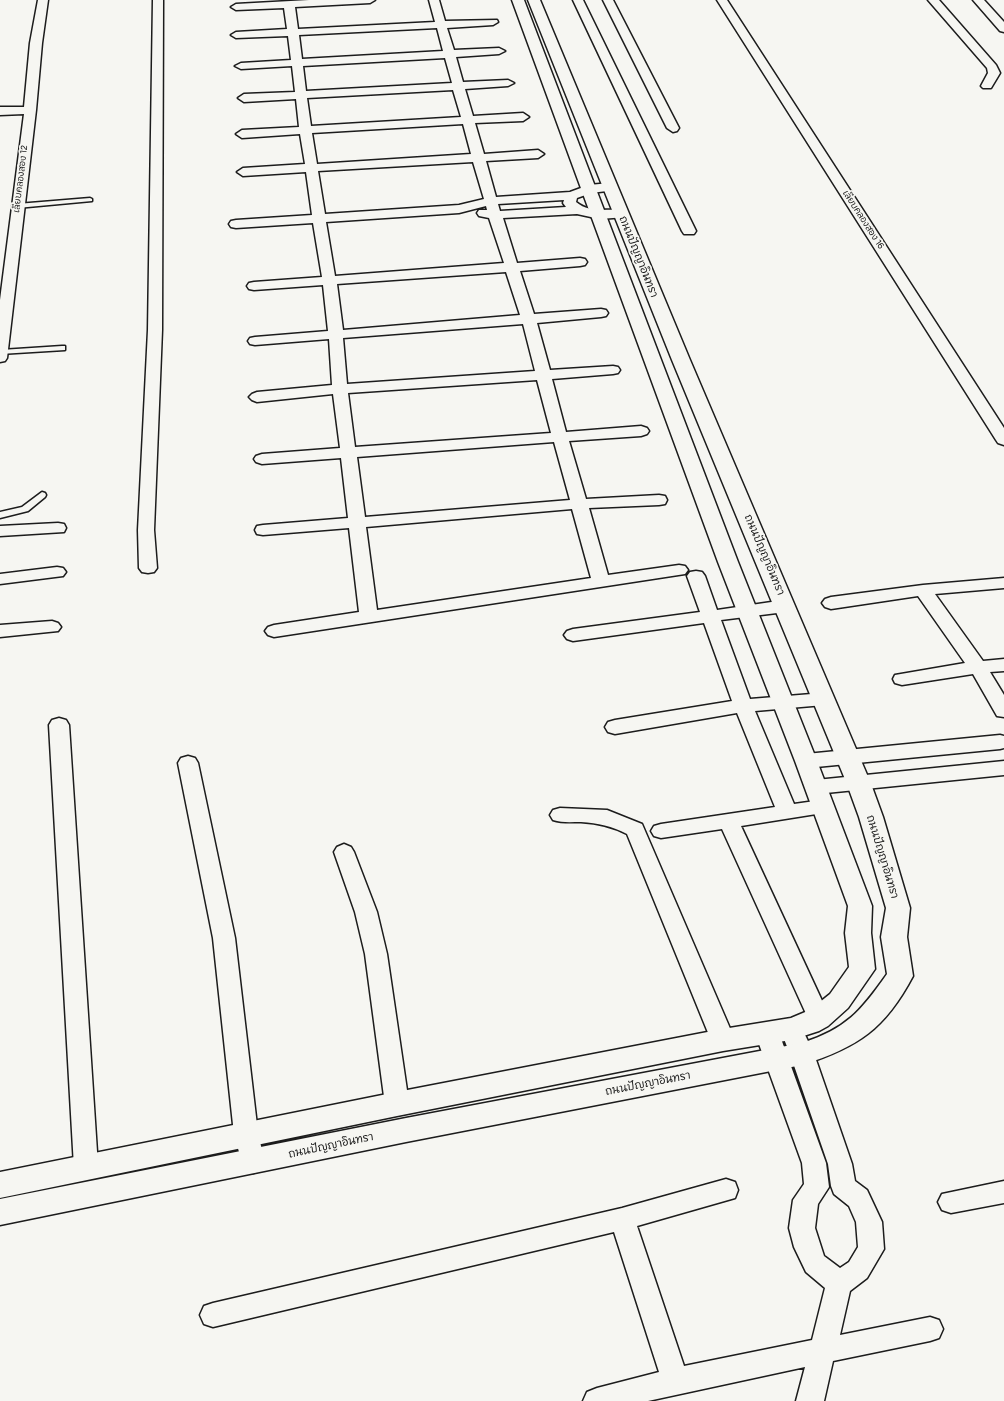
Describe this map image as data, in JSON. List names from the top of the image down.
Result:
{
  "streets": {
    "street": ["เลียบคลองสอง 12", "เลียบคลองสอง 16", "ถนนปัญญาอินทรา"]
  }
}
